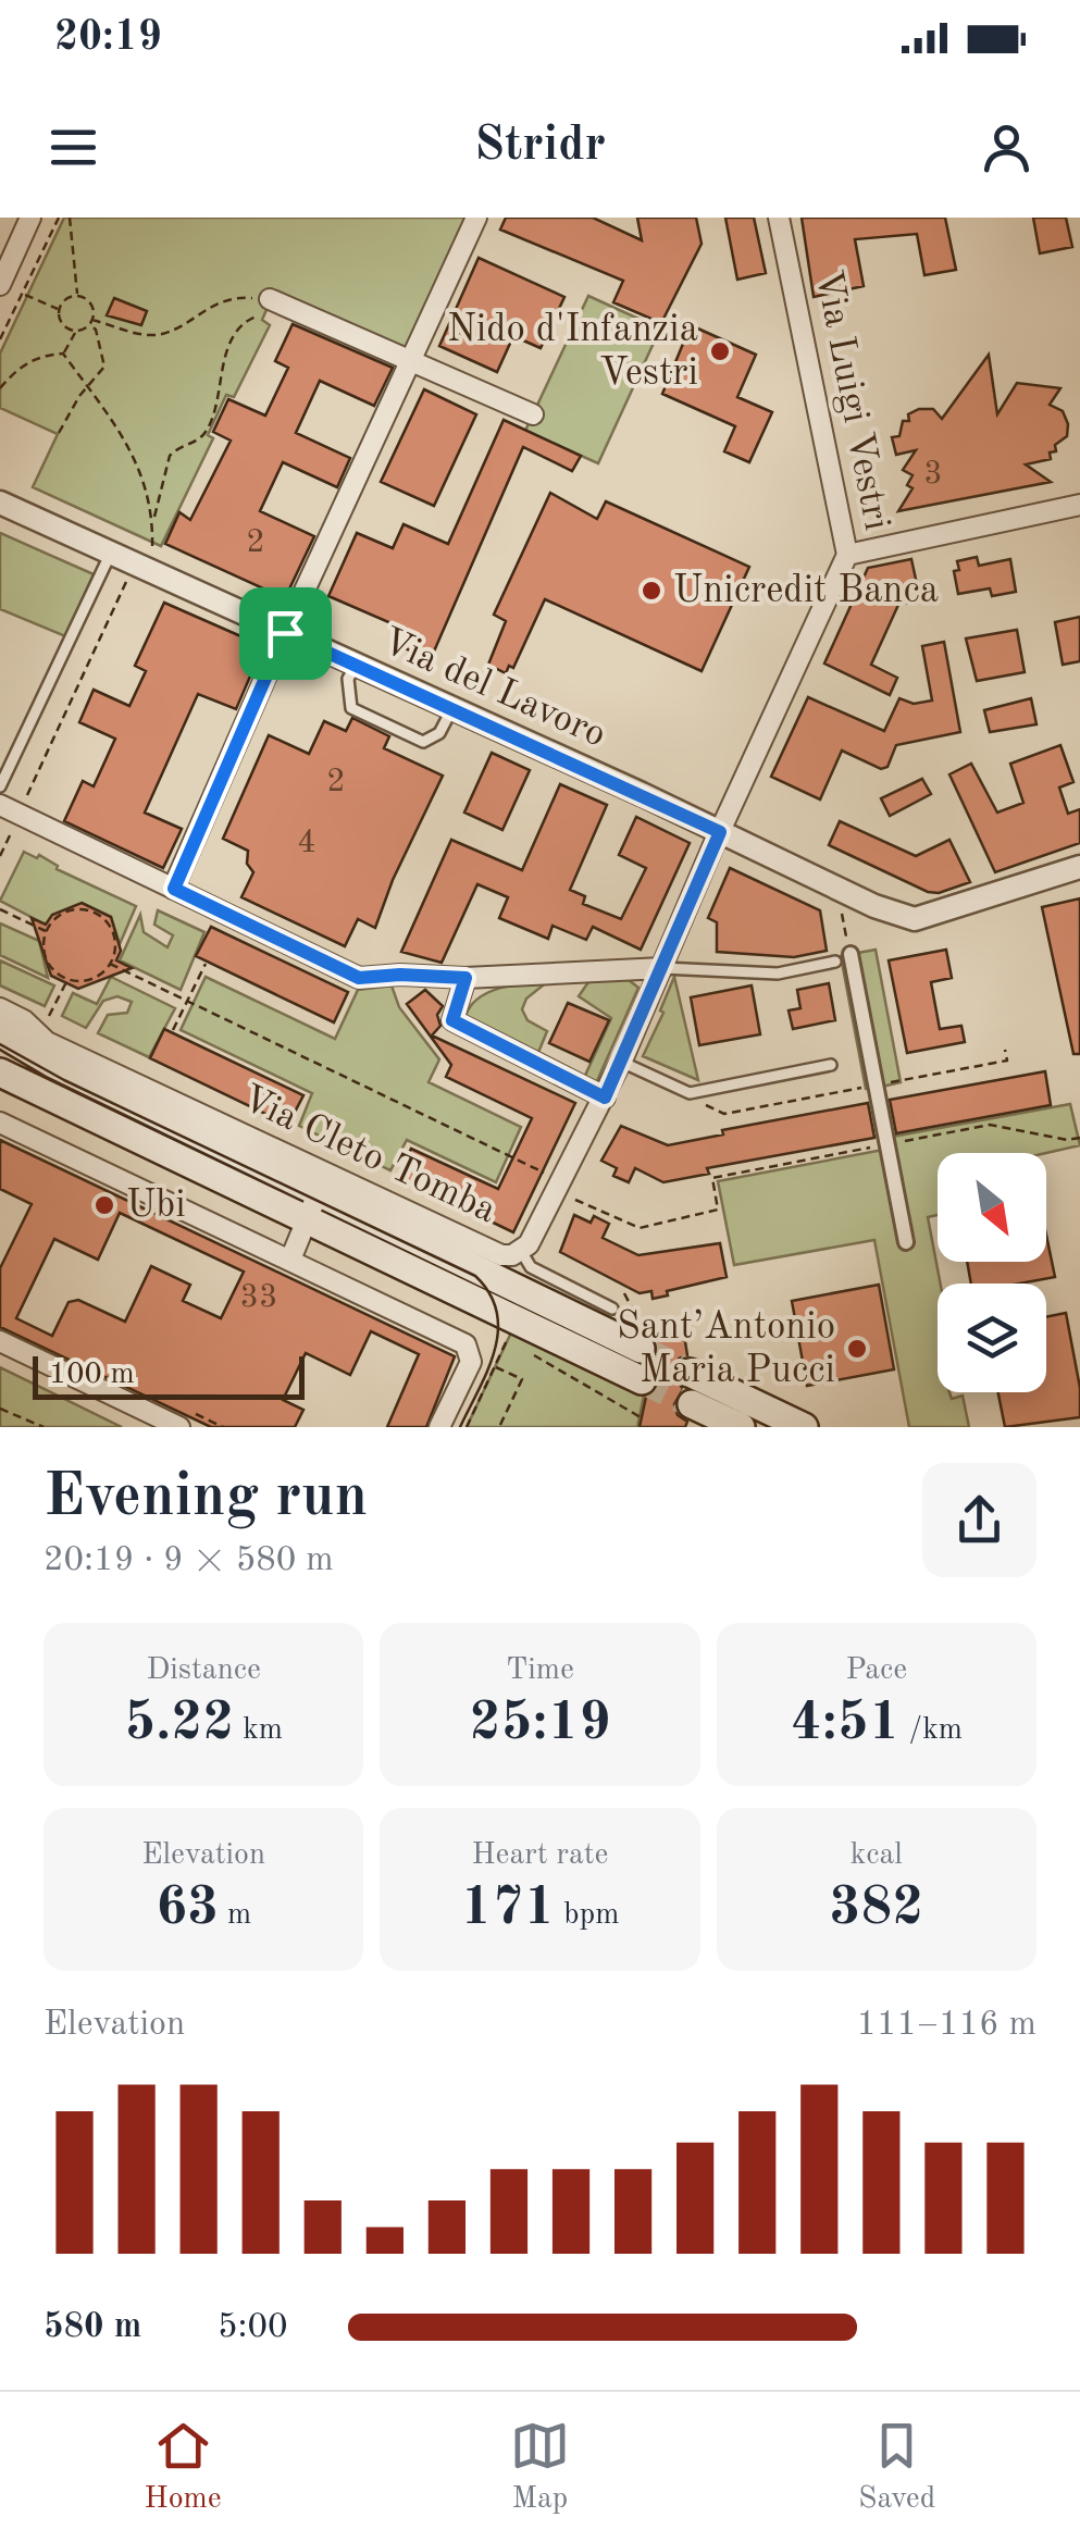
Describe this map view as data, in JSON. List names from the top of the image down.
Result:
{
  "streets": {
    "street": ["Via Luigi Vestri", "Via del Lavoro", "Via Cleto Tomba"]
  },
  "crossings": [
    ["Via Luigi Vestri", "Via del Lavoro"]
  ],
  "places": [
    "Nido d'Infanzia Vestri",
    "Unicredit Banca",
    "Ubi",
    "Sant’Antonio Maria Pucci"
  ],
  "house_numbers": [
    "3",
    "2",
    "2",
    "4",
    "33"
  ],
  "scale_bar": "100 m",
  "north": "bottom right",
  "page": {
    "status": "20:19",
    "header": "Stridr",
    "scale": "100 m",
    "heading": ["Evening run", "20:19 · 9 × 580 m"],
    "stats": [
      ["Distance", "5.22 km"],
      ["Time", "25:19"],
      ["Pace", "4:51 /km"],
      ["Elevation", "63 m"],
      ["Heart rate", "171 bpm"],
      ["kcal", "382"]
    ],
    "chart": ["Elevation", "111–116 m"],
    "list": [
      {
        "name": "580 m",
        "note": "5:00"
      }
    ],
    "tabs": ["Home", "Map", "Saved"]
  }
}
